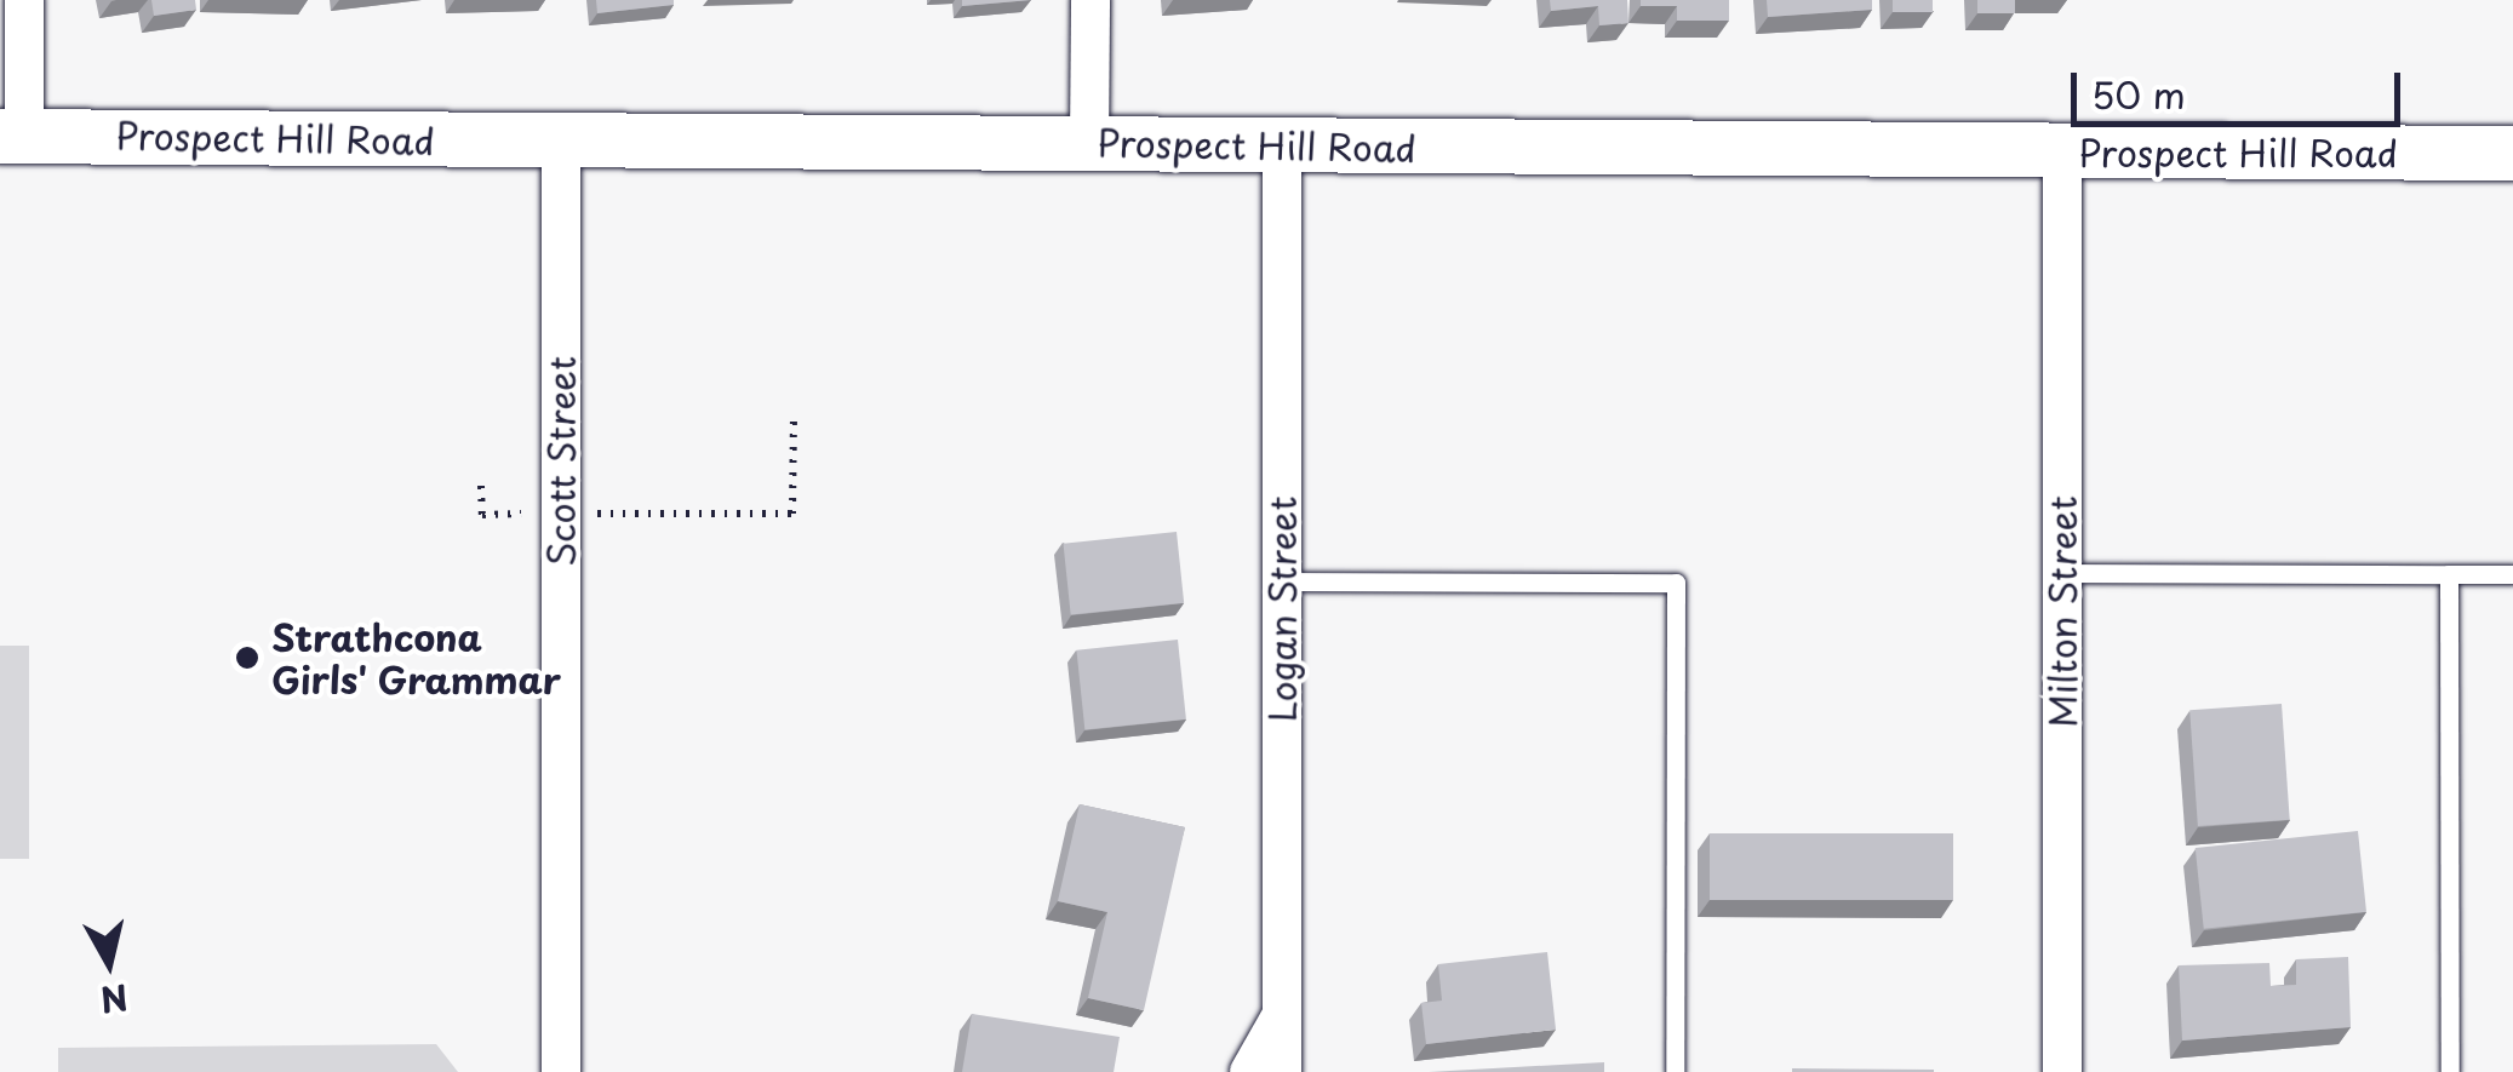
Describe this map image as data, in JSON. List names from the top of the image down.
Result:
{
  "streets": {
    "street": [
      "Prospect Hill Road",
      "Scott Street",
      "Logan Street",
      "Milton Street"
    ]
  },
  "crossings": [
    ["Prospect Hill Road", "Scott Street"],
    ["Prospect Hill Road", "Logan Street"],
    ["Prospect Hill Road", "Milton Street"]
  ],
  "places": ["Strathcona Girls' Grammar"],
  "scale_bar": "50 m",
  "north": "bottom"
}
